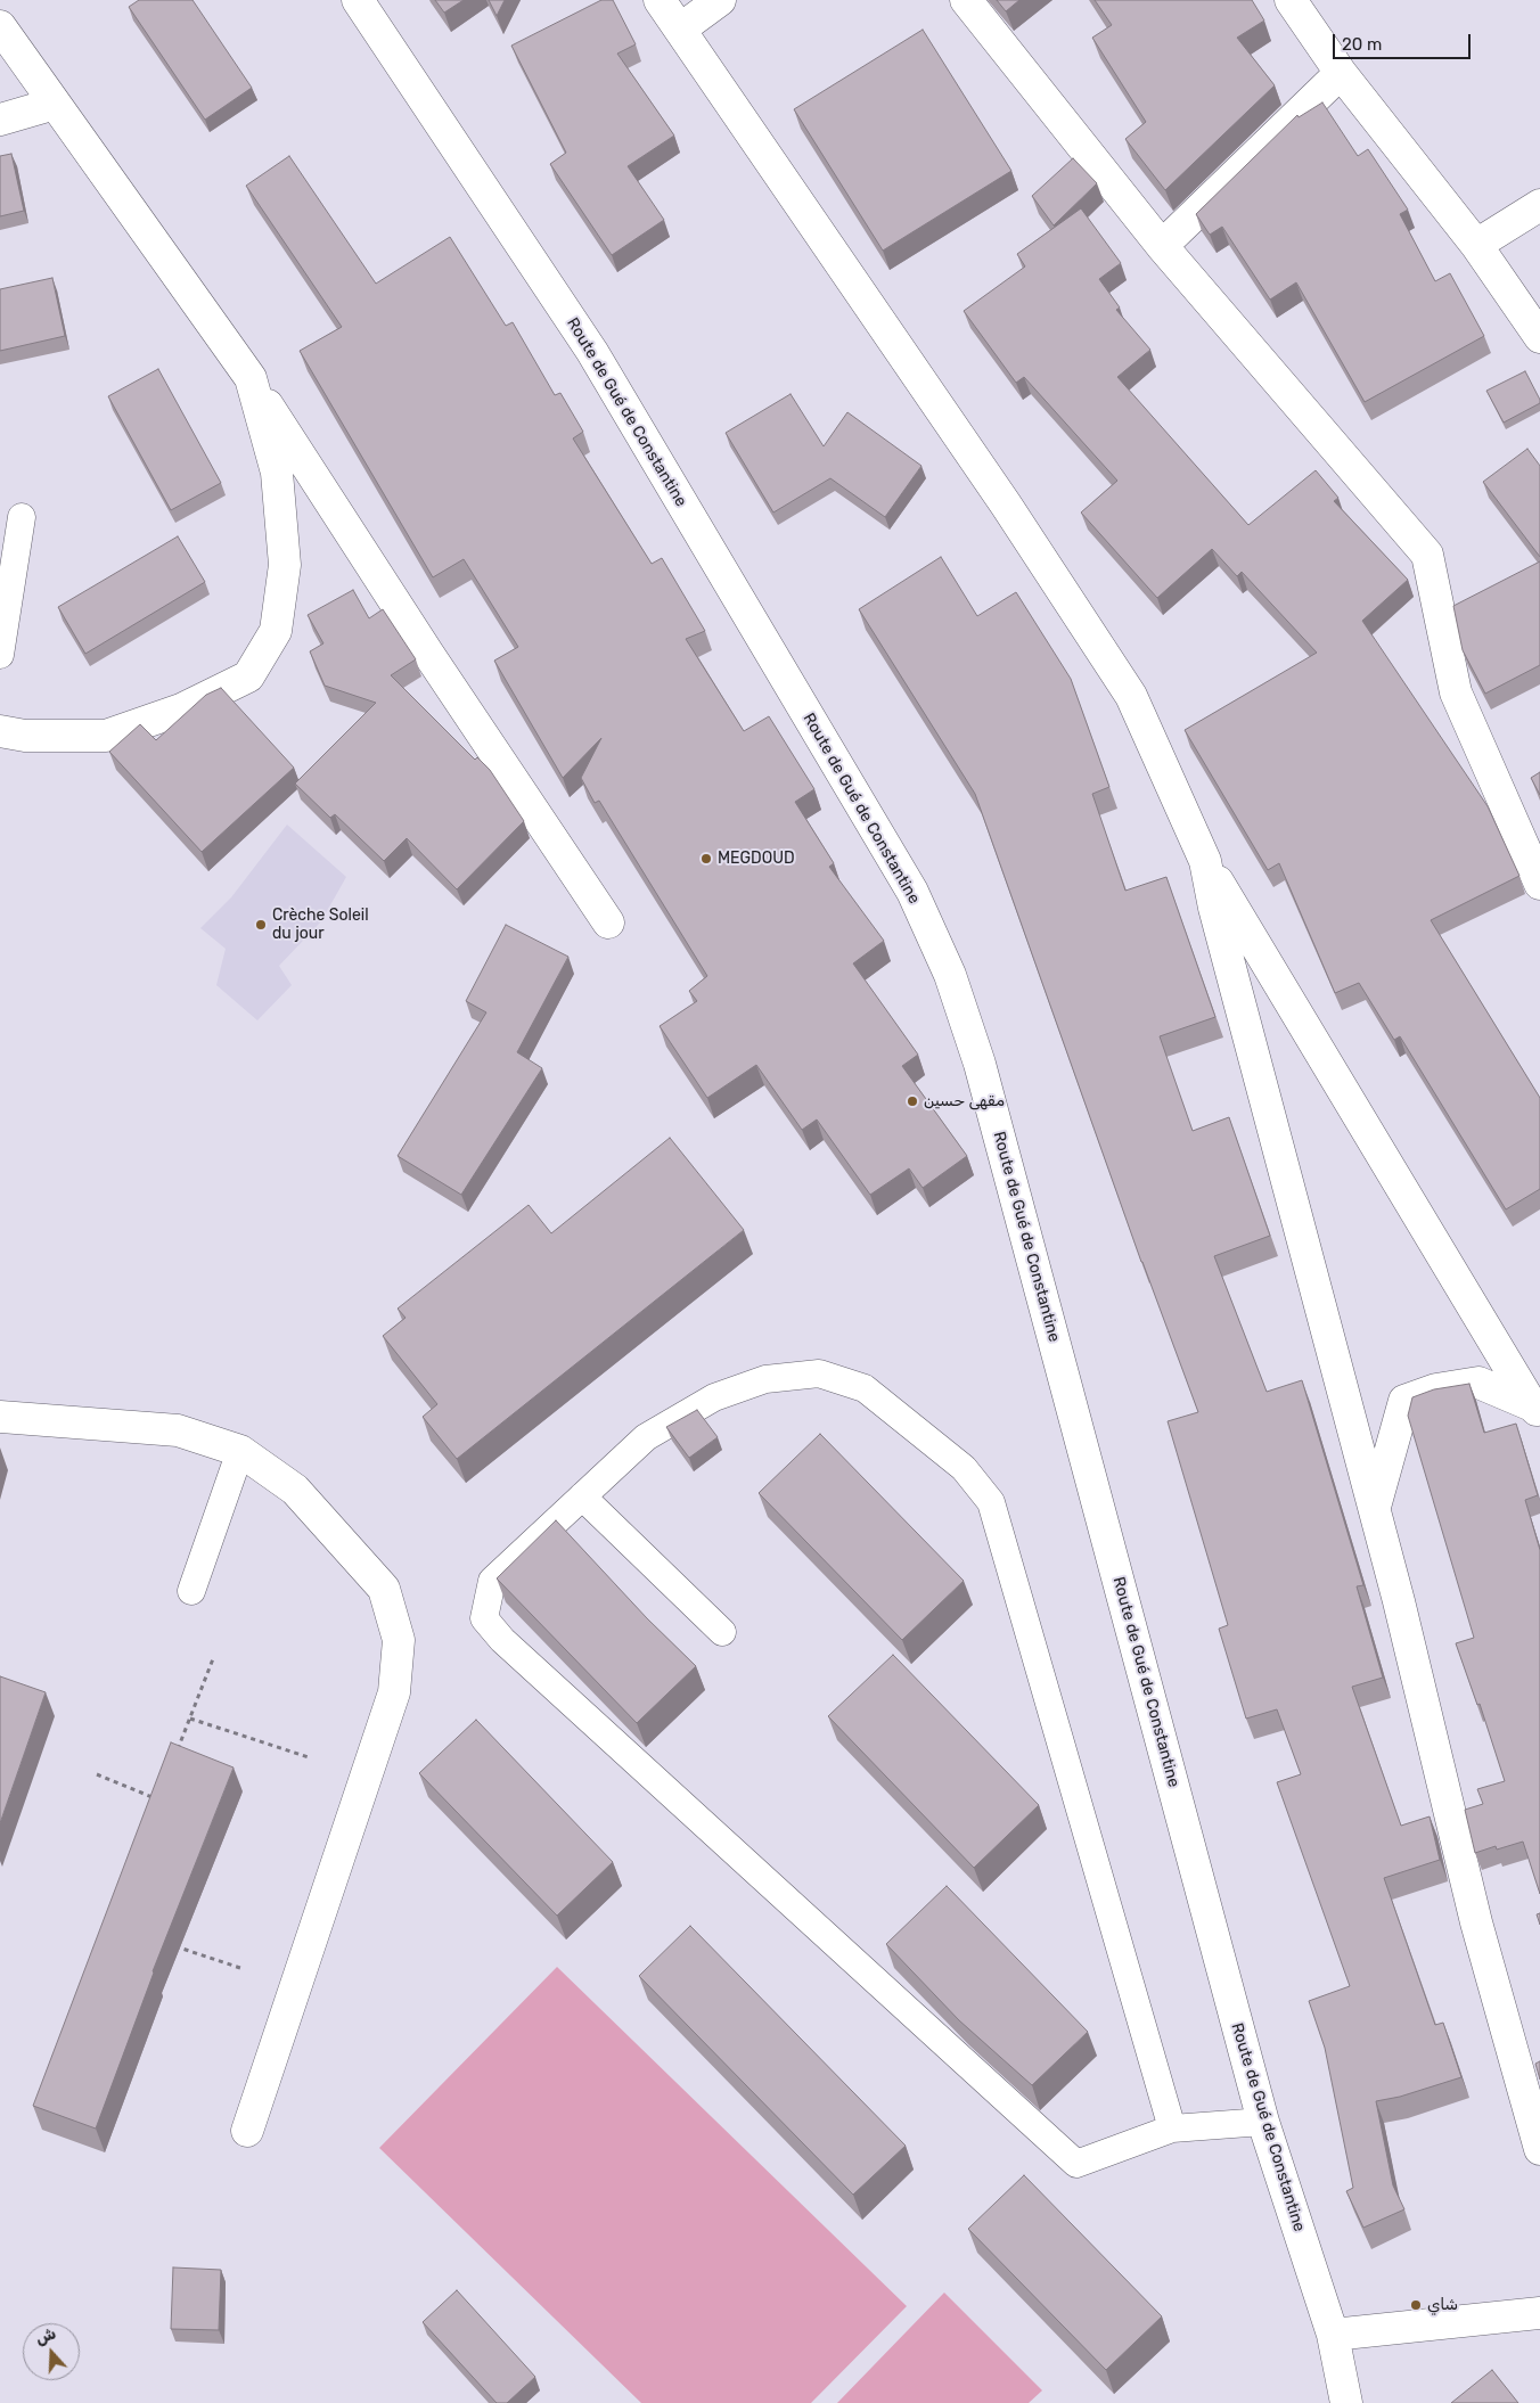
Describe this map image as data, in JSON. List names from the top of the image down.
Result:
{
  "streets": {
    "street": ["Route de Gué de Constantine"]
  },
  "places": [
    "MEGDOUD",
    "Crèche Soleil du jour",
    "مقهى حسين",
    "شاي"
  ],
  "scale_bar": "20 m",
  "north": "top"
}
